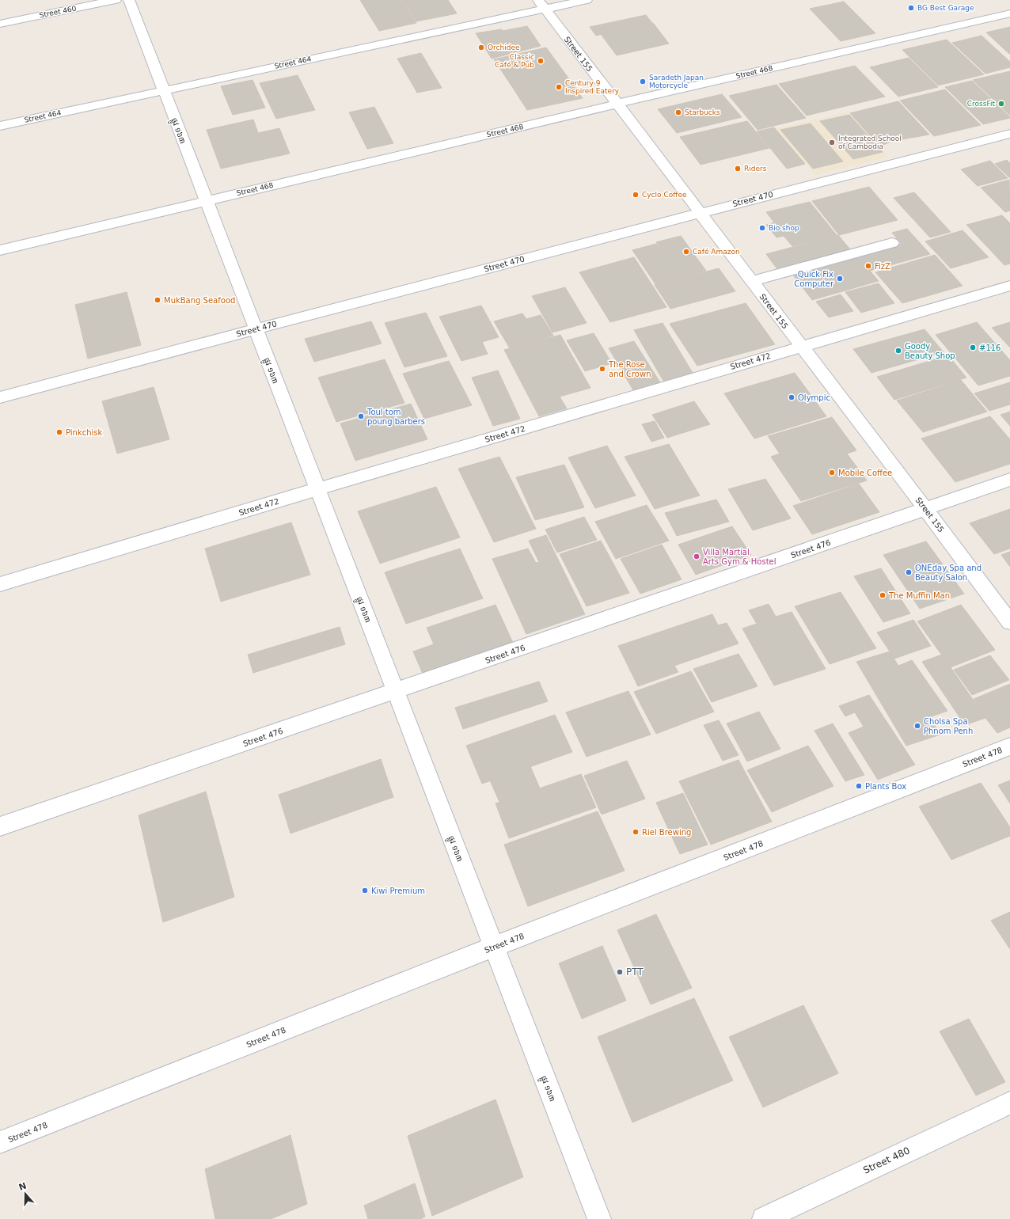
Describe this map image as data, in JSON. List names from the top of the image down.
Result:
{
  "streets": {
    "street": [
      "Street 460",
      "Street 155",
      "Street 464",
      "Street 468",
      "ផ្លូវ ១៦៣",
      "Street 470",
      "Street 472",
      "Street 476",
      "Street 478",
      "Street 480"
    ]
  },
  "crossings": [
    ["Street 155", "Street 464"],
    ["Street 155", "Street 468"],
    ["Street 155", "Street 470"],
    ["Street 155", "Street 472"],
    ["Street 155", "Street 476"],
    ["Street 464", "ផ្លូវ ១៦៣"],
    ["Street 468", "ផ្លូវ ១៦៣"],
    ["ផ្លូវ ១៦៣", "Street 470"],
    ["ផ្លូវ ១៦៣", "Street 472"],
    ["ផ្លូវ ១៦៣", "Street 476"],
    ["ផ្លូវ ១៦៣", "Street 478"]
  ],
  "places": [
    "BG Best Garage",
    "Orchidee",
    "Classic Café & Pub",
    "Saradeth Japan Motorcycle",
    "Century 9 Inspired Eatery",
    "CrossFit",
    "Starbucks",
    "Integrated School of Cambodia",
    "Riders",
    "Cyclo Coffee",
    "Bio shop",
    "Café Amazon",
    "FizZ",
    "Quick Fix Computer",
    "MukBang Seafood",
    "#116",
    "Goody Beauty Shop",
    "The Rose and Crown",
    "Olympic",
    "Toul tom poung barbers",
    "Pinkchisk",
    "Mobile Coffee",
    "Villa Martial Arts Gym & Hostel",
    "ONEday Spa and Beauty Salon",
    "The Muffin Man",
    "Cholsa Spa Phnom Penh",
    "Plants Box",
    "Riel Brewing",
    "Kiwi Premium",
    "PTT"
  ],
  "north": "top"
}
